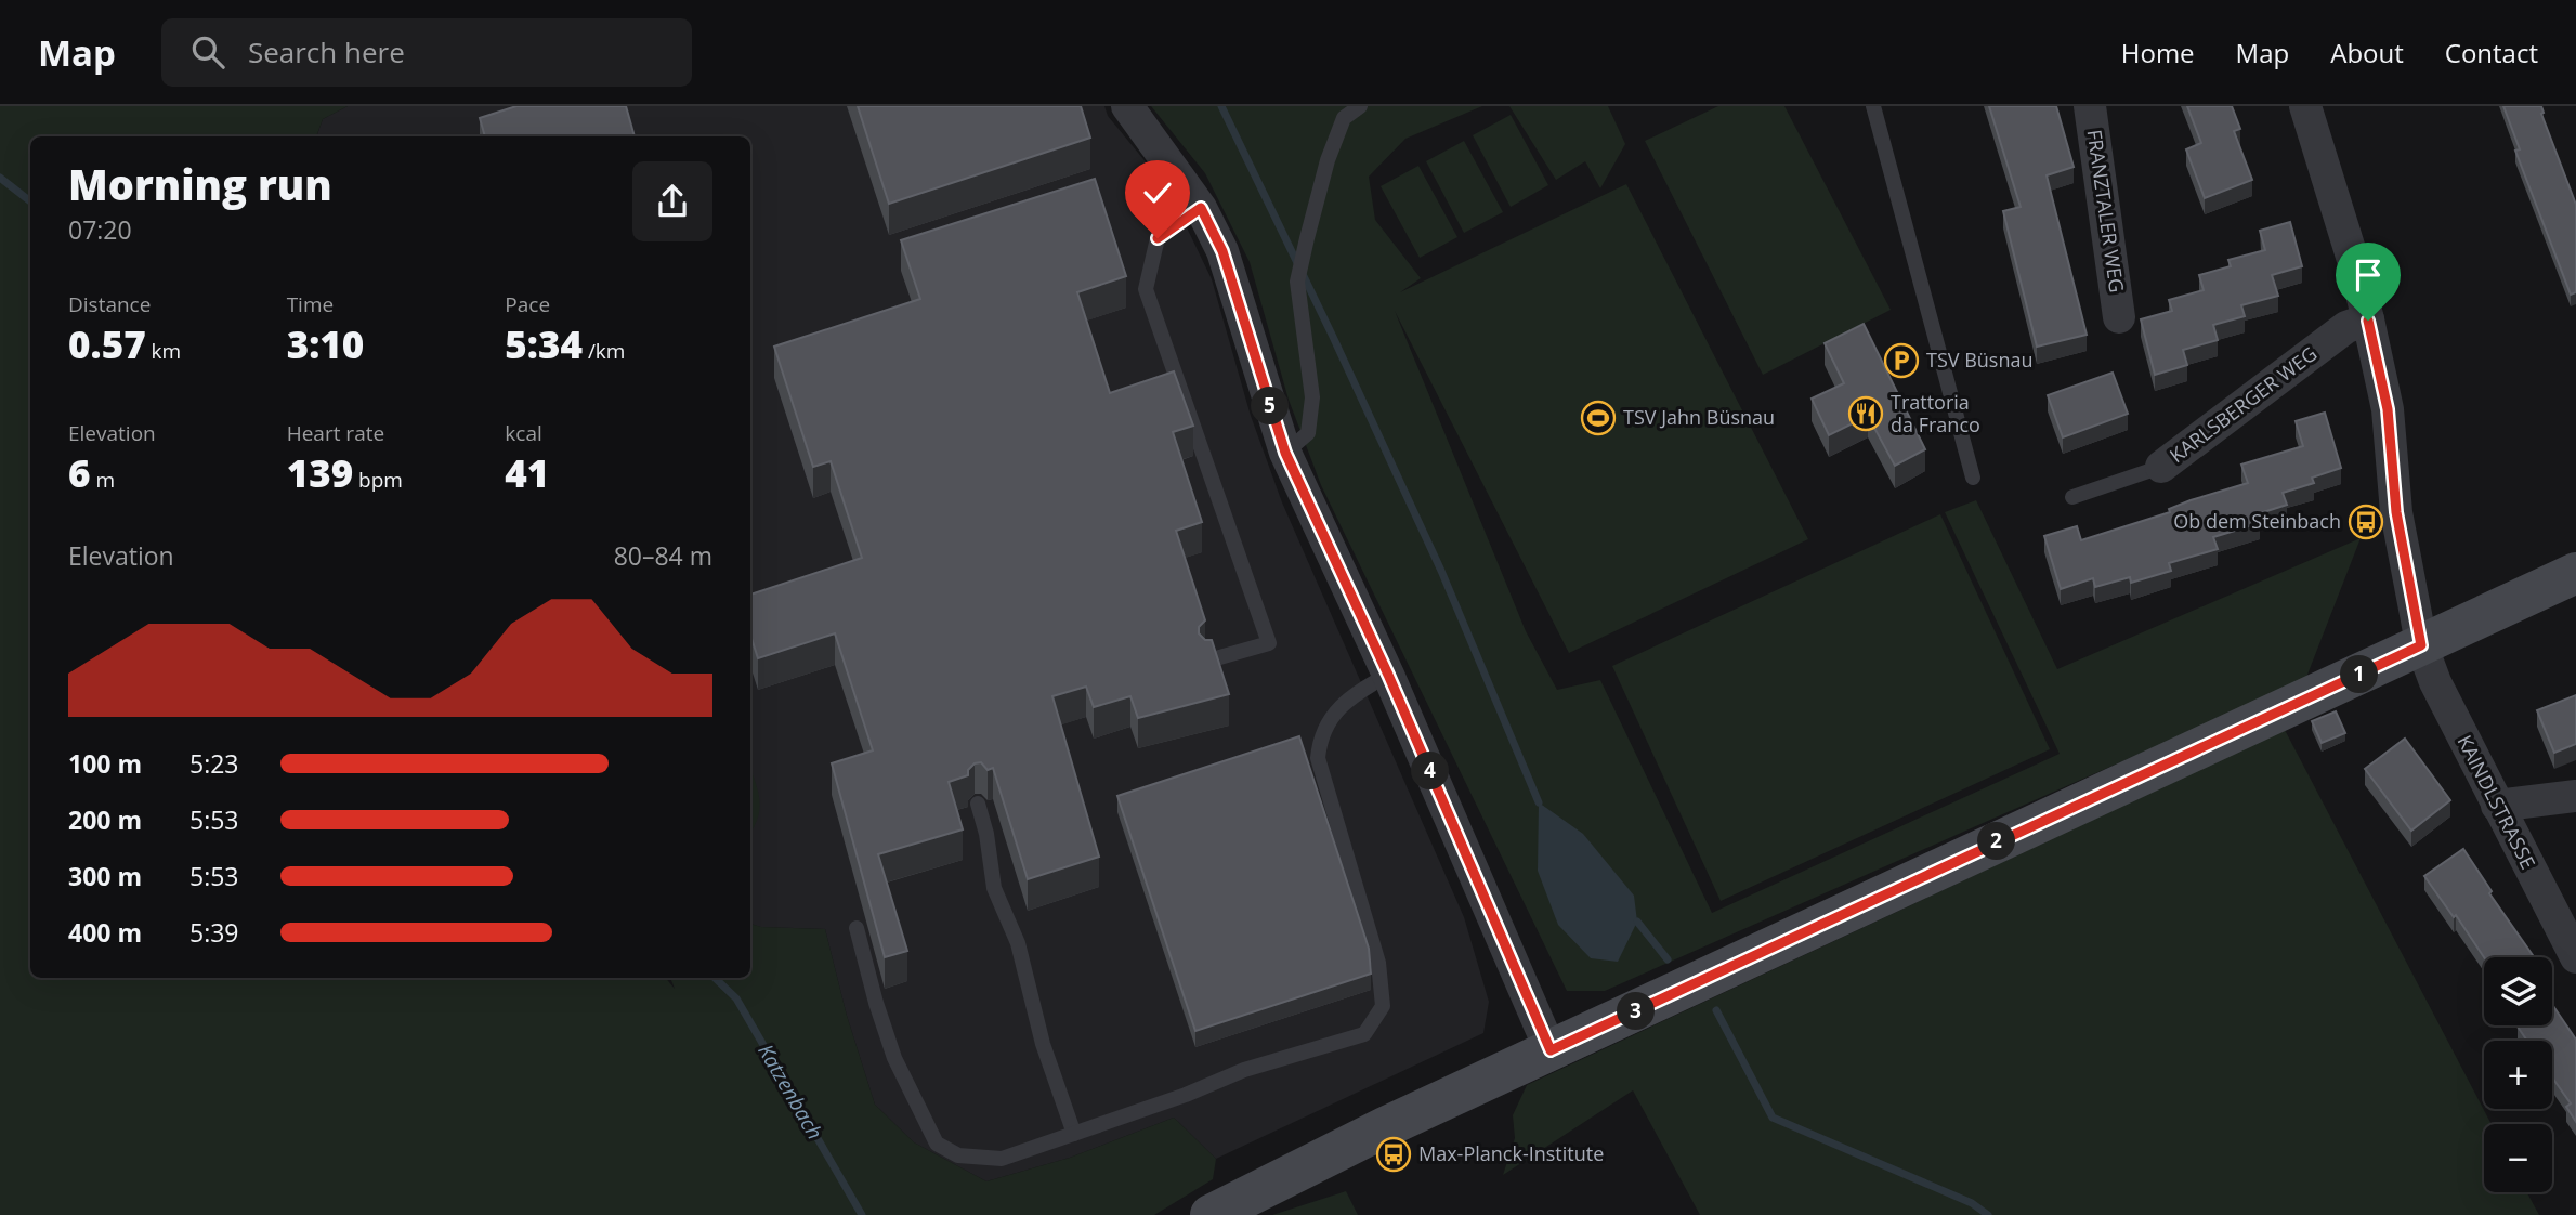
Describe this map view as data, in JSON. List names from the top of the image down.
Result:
{
  "streets": {
    "street": ["FRANZTALER WEG", "KARLSBERGER WEG", "KAINDLSTRASSE"]
  },
  "water": ["Katzenbach"],
  "places": {
    "parking": ["TSV Büsnau"],
    "restaurant": ["Trattoria da Franco"],
    "sports": ["TSV Jahn Büsnau"],
    "bus stop": ["Ob dem Steinbach", "Max-Planck-Institute"]
  },
  "page": {
    "header": "Map",
    "search": "Search here",
    "nav": [
      "Home",
      "Map",
      "About",
      "Contact"
    ],
    "heading": ["Morning run", "07:20"],
    "stats": [
      ["Distance", "0.57 km"],
      ["Time", "3:10"],
      ["Pace", "5:34 /km"],
      ["Elevation", "6 m"],
      ["Heart rate", "139 bpm"],
      ["kcal", "41"]
    ],
    "pins": [
      "5",
      "1",
      "4",
      "2",
      "3"
    ],
    "chart": ["Elevation", "80–84 m"],
    "list": [
      {
        "name": "100 m",
        "note": "5:23"
      },
      {
        "name": "200 m",
        "note": "5:53"
      },
      {
        "name": "300 m",
        "note": "5:53"
      },
      {
        "name": "400 m",
        "note": "5:39"
      }
    ],
    "map_buttons": ["+", "−"]
  }
}
